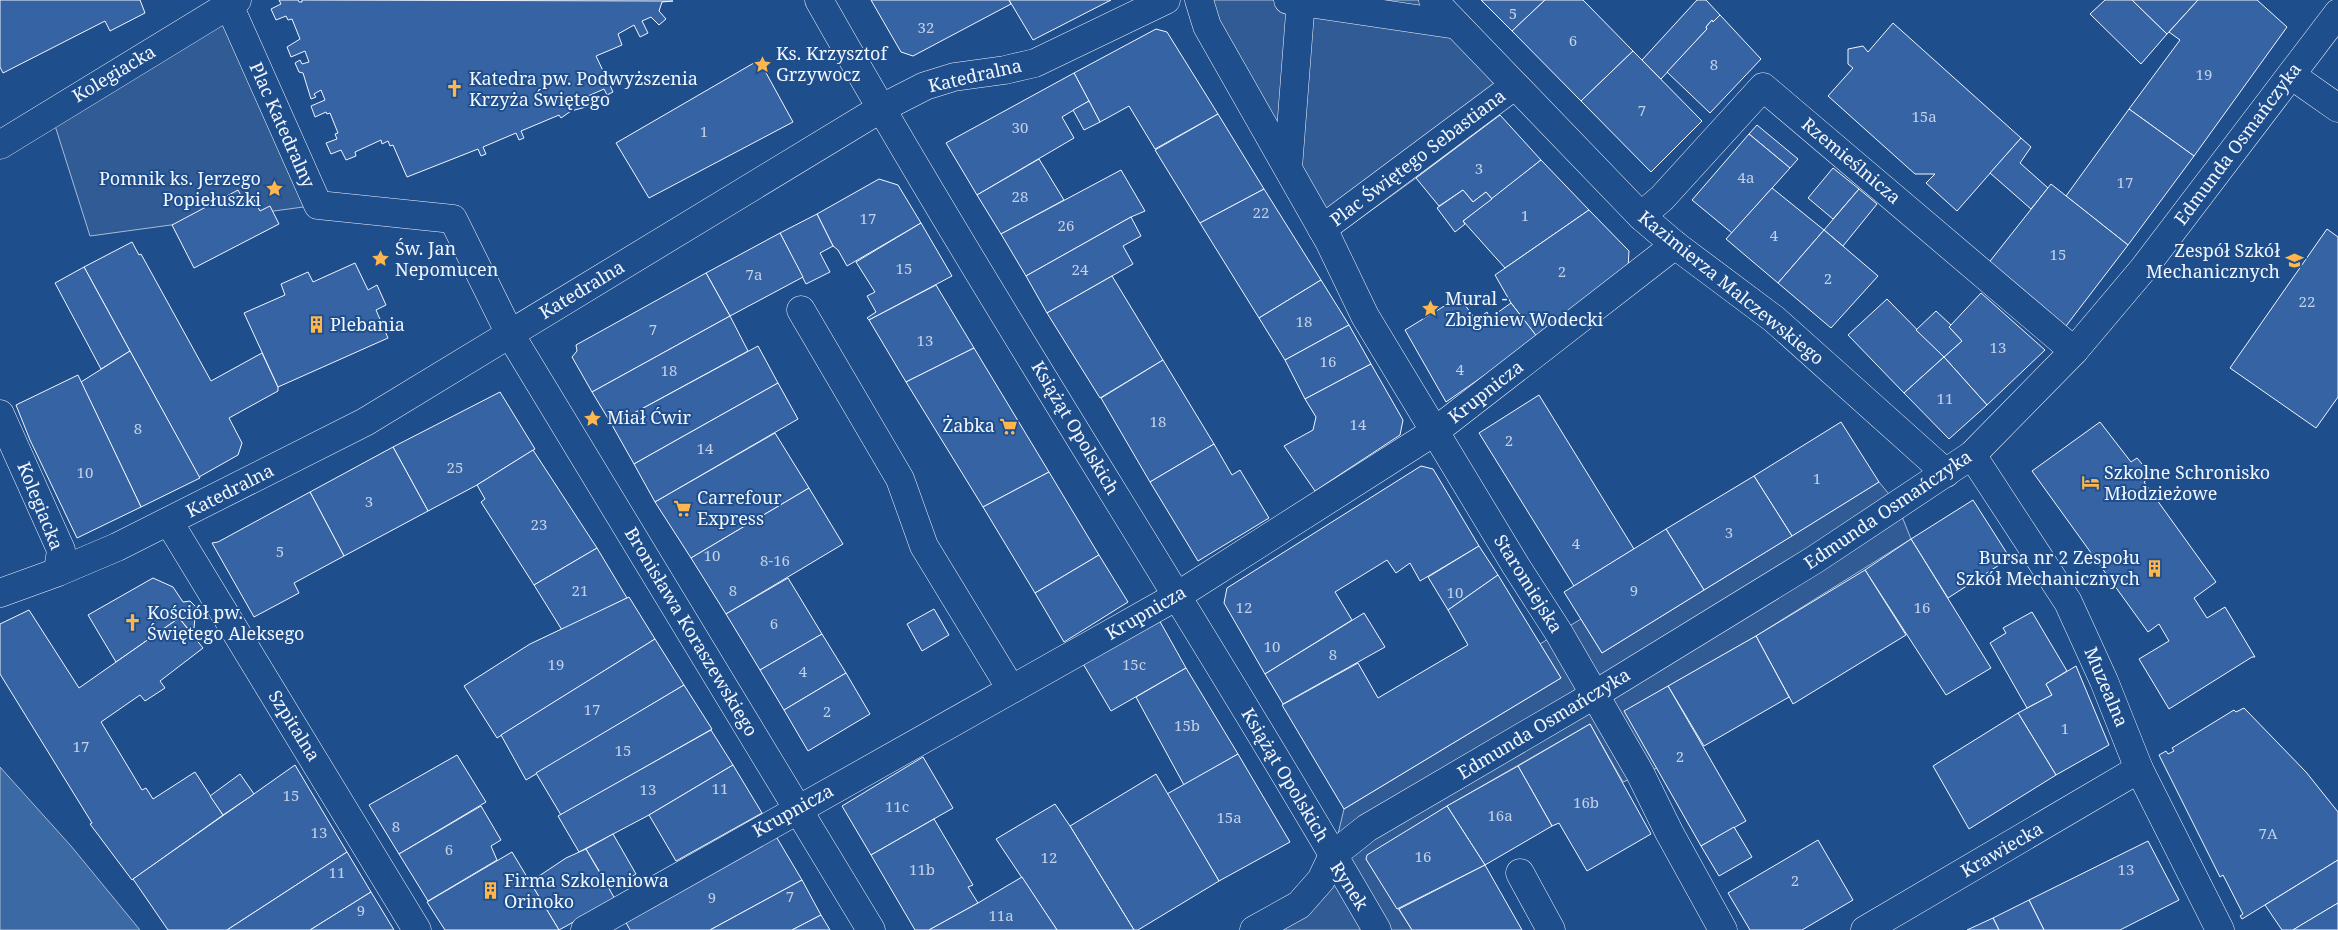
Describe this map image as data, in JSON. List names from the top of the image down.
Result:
{
  "streets": {
    "street": [
      "Kolegiacka",
      "Katedralna",
      "Plac Katedralny",
      "Edmunda Osmańczyka",
      "Plac Świętego Sebastiana",
      "Rzemieślnicza",
      "Kazimierza Malczewskiego",
      "Krupnicza",
      "Książąt Opolskich",
      "Staromiejska",
      "Bronisława Koraszewskiego",
      "Muzealna",
      "Szpitalna",
      "Krawiecka",
      "Rynek"
    ]
  },
  "crossings": [
    ["Kolegiacka", "Katedralna"],
    ["Kolegiacka", "Plac Katedralny"],
    ["Katedralna", "Plac Katedralny"],
    ["Katedralna", "Książąt Opolskich"],
    ["Katedralna", "Bronisława Koraszewskiego"],
    ["Katedralna", "Szpitalna"],
    ["Plac Katedralny", "Bronisława Koraszewskiego"],
    ["Edmunda Osmańczyka", "Rzemieślnicza"],
    ["Edmunda Osmańczyka", "Kazimierza Malczewskiego"],
    ["Edmunda Osmańczyka", "Książąt Opolskich"],
    ["Edmunda Osmańczyka", "Staromiejska"],
    ["Edmunda Osmańczyka", "Muzealna"],
    ["Edmunda Osmańczyka", "Rynek"],
    ["Plac Świętego Sebastiana", "Kazimierza Malczewskiego"],
    ["Plac Świętego Sebastiana", "Staromiejska"],
    ["Rzemieślnicza", "Kazimierza Malczewskiego"],
    ["Kazimierza Malczewskiego", "Krupnicza"],
    ["Krupnicza", "Książąt Opolskich"],
    ["Krupnicza", "Staromiejska"],
    ["Krupnicza", "Bronisława Koraszewskiego"],
    ["Książąt Opolskich", "Rynek"],
    ["Muzealna", "Krawiecka"]
  ],
  "places": {
    "place": [
      "Ks. Krzysztof Grzywocz",
      "Pomnik ks. Jerzego Popiełuszki",
      "Św. Jan Nepomucen",
      "Mural - Zbigniew Wodecki",
      "Miał Ćwir"
    ],
    "church": ["Katedra pw. Podwyższenia Krzyża Świętego", "Kościół pw. Świętego Aleksego"],
    "school or university": ["Zespół Szkół Mechanicznych"],
    "building": ["Plebania", "Bursa nr 2 Zespołu Szkół Mechanicznych", "Firma Szkoleniowa Orinoko"],
    "supermarket": ["Żabka", "Carrefour Express"],
    "hotel": ["Szkolne Schronisko Młodzieżowe"]
  },
  "house_numbers": [
    "5",
    "32",
    "6",
    "8",
    "19",
    "7",
    "15a",
    "30",
    "1",
    "3",
    "4a",
    "17",
    "28",
    "22",
    "1",
    "17",
    "26",
    "4",
    "15",
    "15",
    "24",
    "2",
    "7a",
    "2",
    "22",
    "18",
    "7",
    "13",
    "13",
    "16",
    "4",
    "18",
    "11",
    "18",
    "14",
    "8",
    "2",
    "14",
    "25",
    "10",
    "1",
    "3",
    "23",
    "3",
    "4",
    "5",
    "10",
    "8-16",
    "21",
    "8",
    "9",
    "10",
    "12",
    "16",
    "6",
    "10",
    "8",
    "19",
    "15c",
    "4",
    "17",
    "2",
    "15b",
    "1",
    "17",
    "15",
    "2",
    "11",
    "13",
    "15",
    "16b",
    "11c",
    "16a",
    "15a",
    "8",
    "13",
    "7A",
    "6",
    "16",
    "12",
    "11b",
    "13",
    "11",
    "2",
    "7",
    "9",
    "9",
    "11a"
  ]
}
